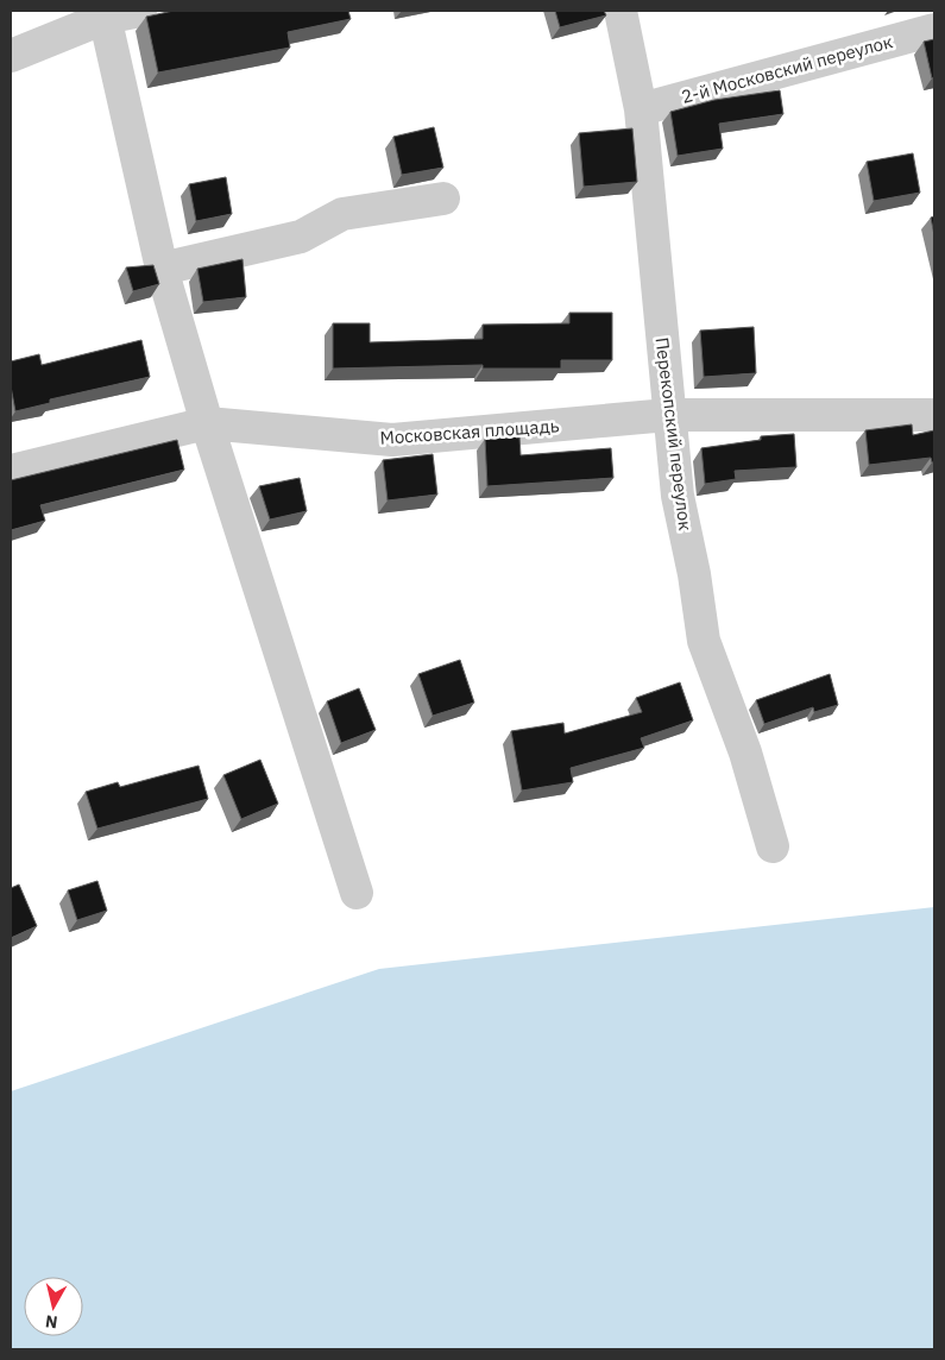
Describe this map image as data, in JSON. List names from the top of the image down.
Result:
{
  "streets": {
    "street": ["2-й Московский переулок", "Московская площадь", "Перекопский переулок"]
  },
  "crossings": [
    ["2-й Московский переулок", "Перекопский переулок"],
    ["Московская площадь", "Перекопский переулок"]
  ],
  "north": "bottom"
}
